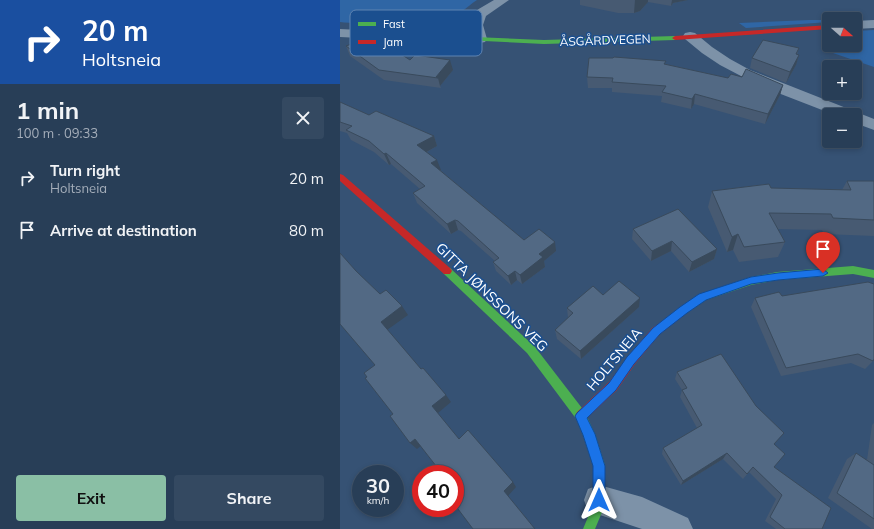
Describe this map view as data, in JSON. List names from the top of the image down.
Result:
{
  "streets": {
    "street": ["ÅSGÅRDVEGEN", "GITTA JØNSSONS VEG", "HOLTSNEIA"]
  },
  "crossings": [
    ["GITTA JØNSSONS VEG", "HOLTSNEIA"]
  ],
  "legend": ["Fast", "Jam"],
  "north": "right",
  "page": {
    "turn": ["20 m", "Holtsneia"],
    "map_buttons": ["+", "−"],
    "heading": ["1 min", "100 m · 09:33"],
    "list": [
      {
        "name": "Turn right",
        "note": "Holtsneia",
        "value": "20 m"
      },
      {
        "name": "Arrive at destination",
        "value": "80 m"
      }
    ],
    "speed": "30 km/h",
    "limit": "40",
    "buttons": ["Exit", "Share"]
  }
}
